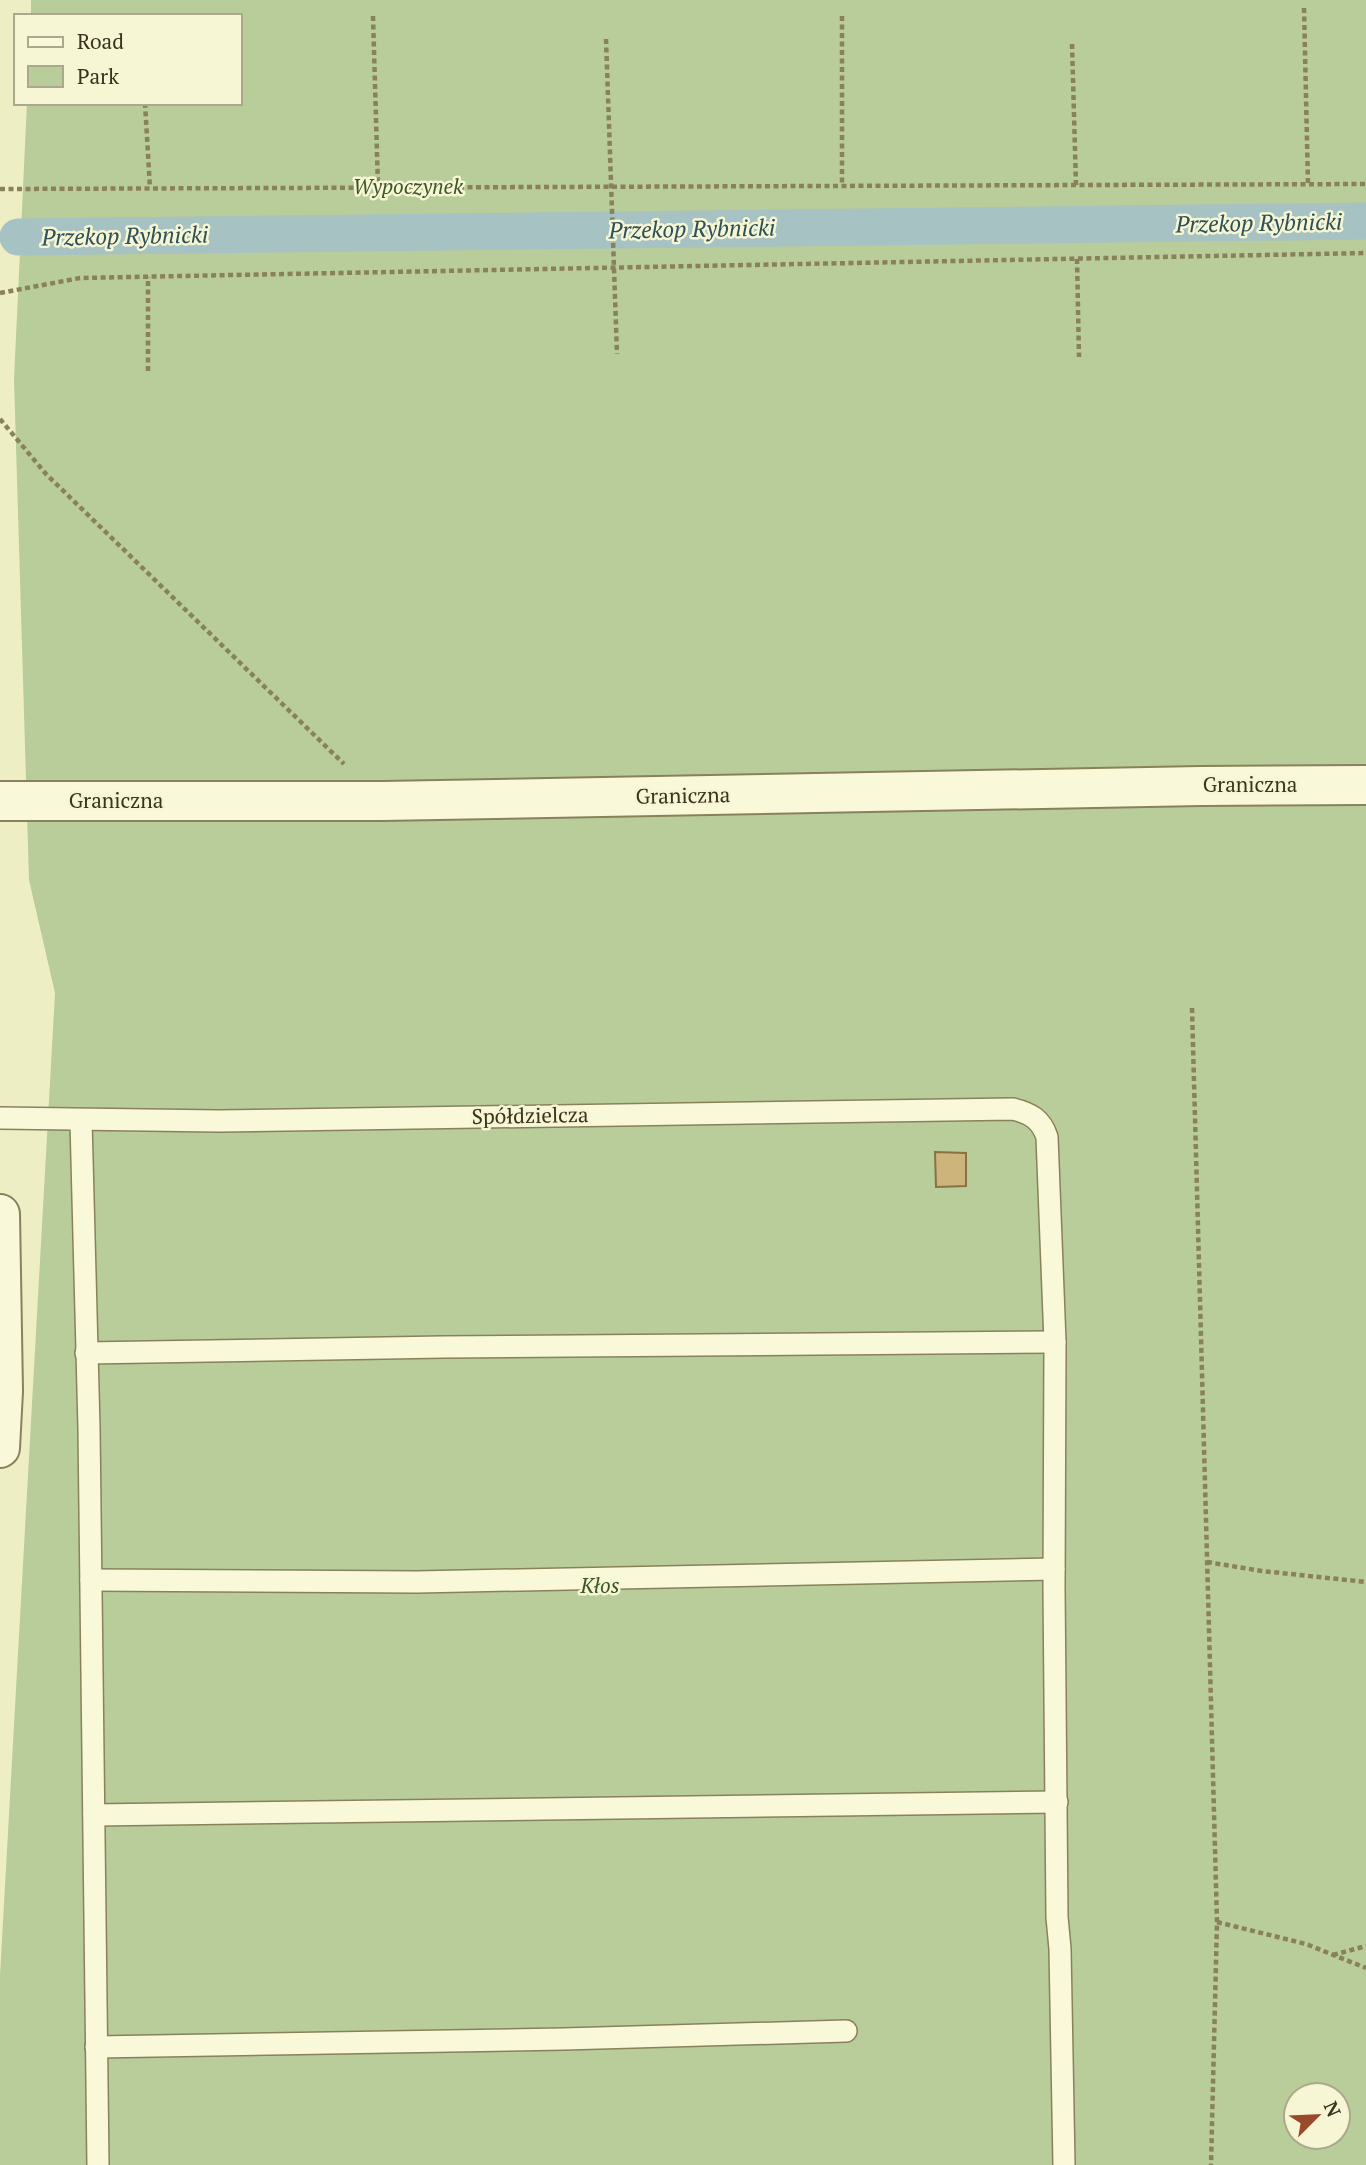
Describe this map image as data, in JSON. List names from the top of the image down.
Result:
{
  "streets": {
    "street": ["Graniczna"],
    "lane": ["Spółdzielcza"]
  },
  "water": ["Przekop Rybnicki"],
  "parks": ["Wypoczynek", "Kłos"],
  "legend": ["Road", "Park"],
  "north": "top right"
}
